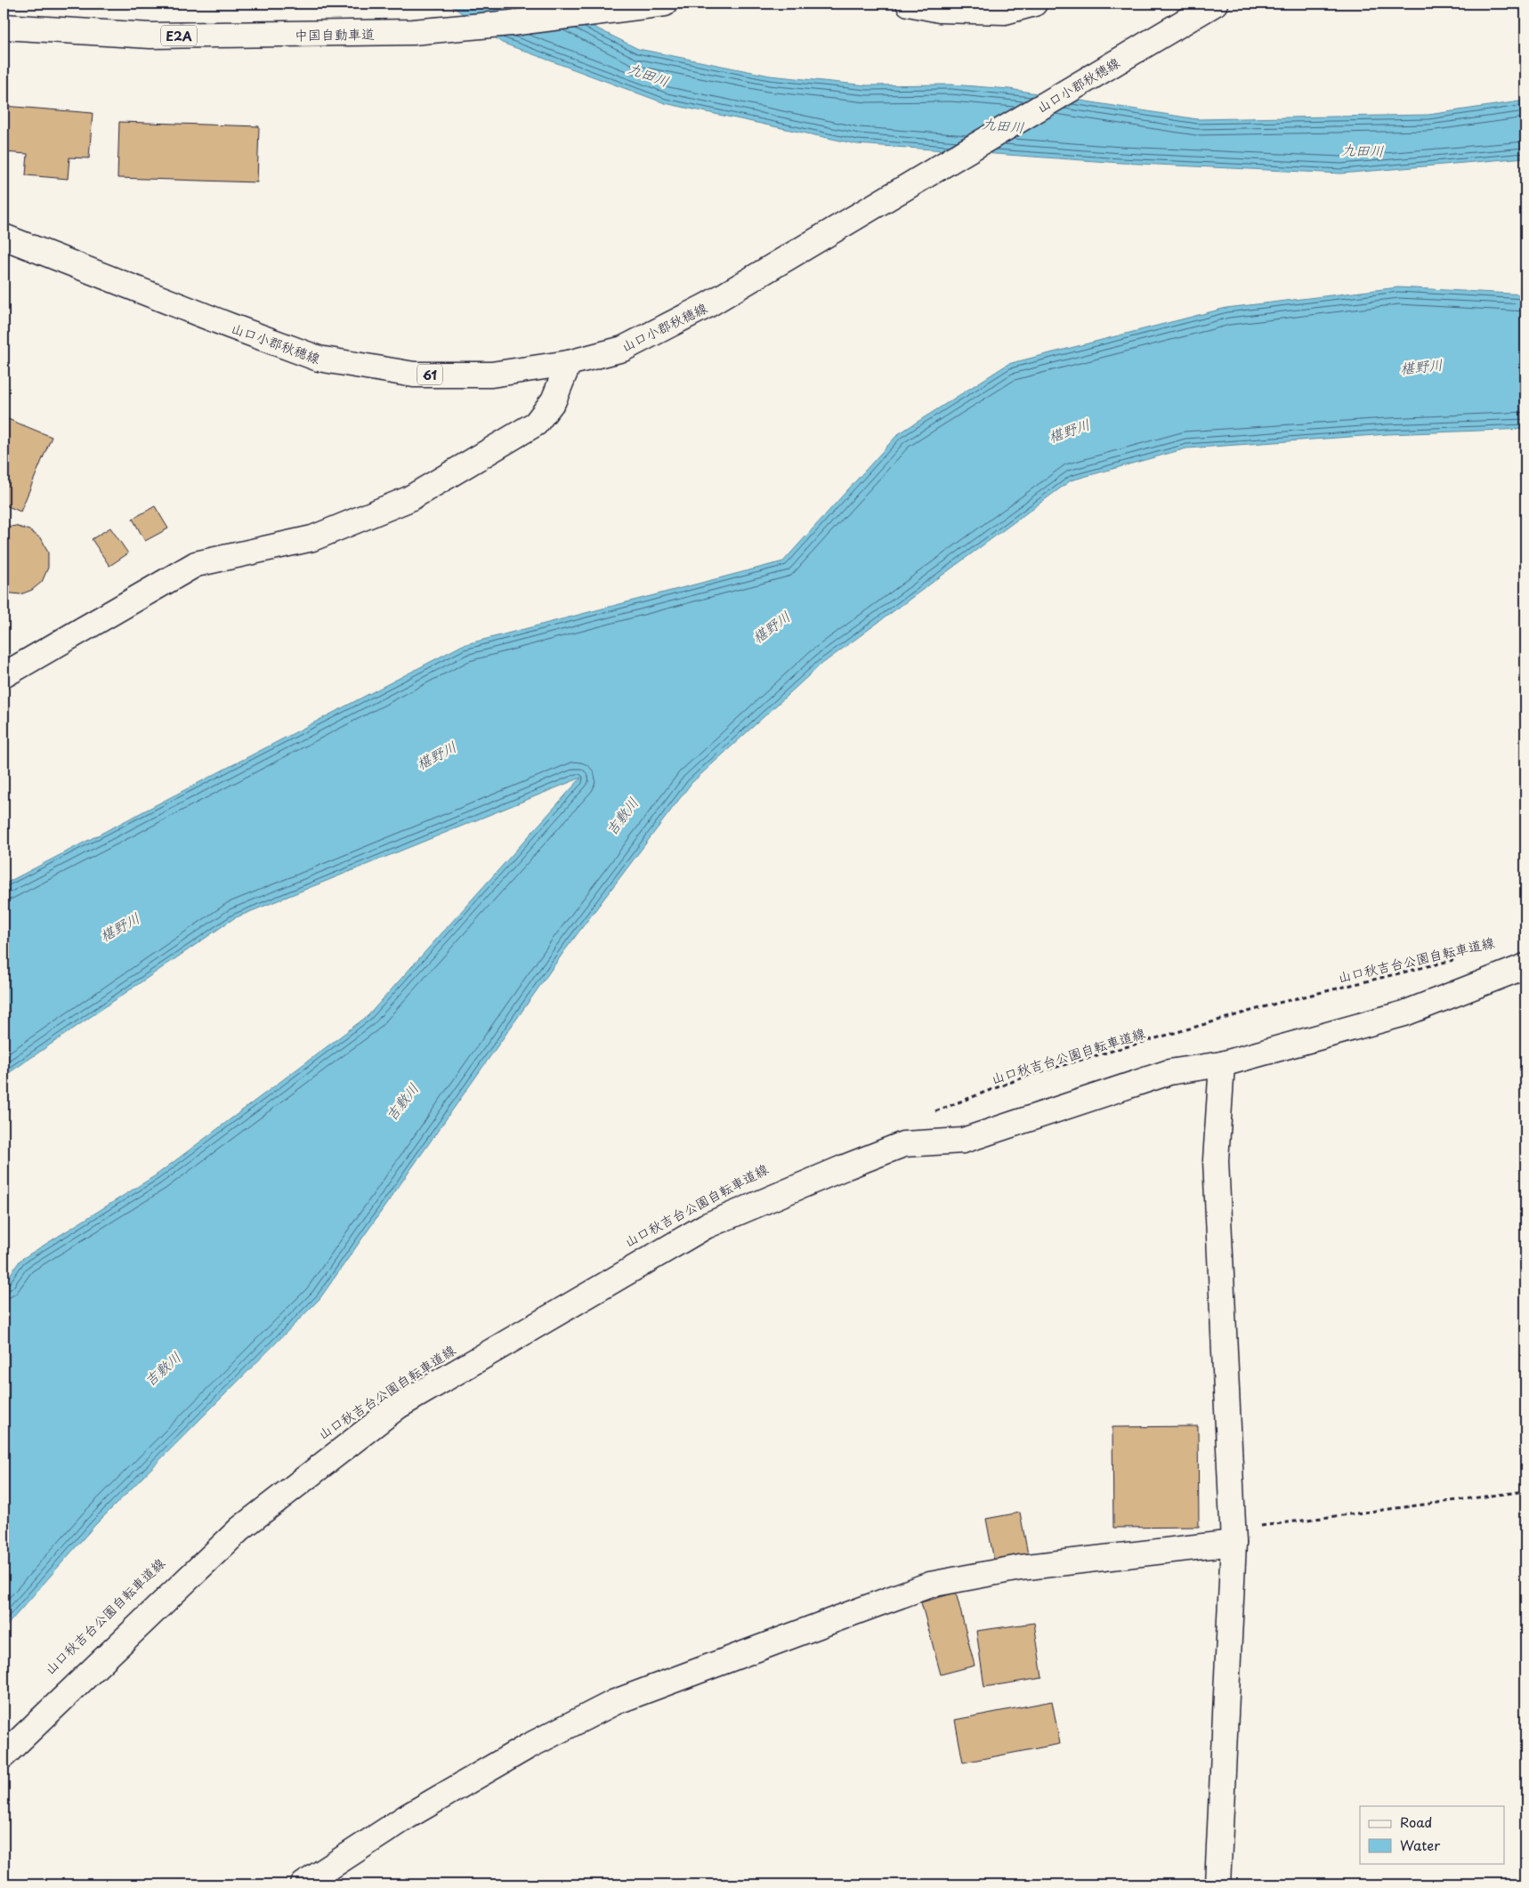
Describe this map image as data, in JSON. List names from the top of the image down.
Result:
{
  "streets": {
    "main road": [
      "中国自動車道",
      "E2A",
      "山口小郡秋穂線",
      "61"
    ],
    "path": ["山口秋吉台公園自転車道線"]
  },
  "water": ["九田川", "椹野川", "吉敷川"],
  "legend": ["Road", "Water"]
}
